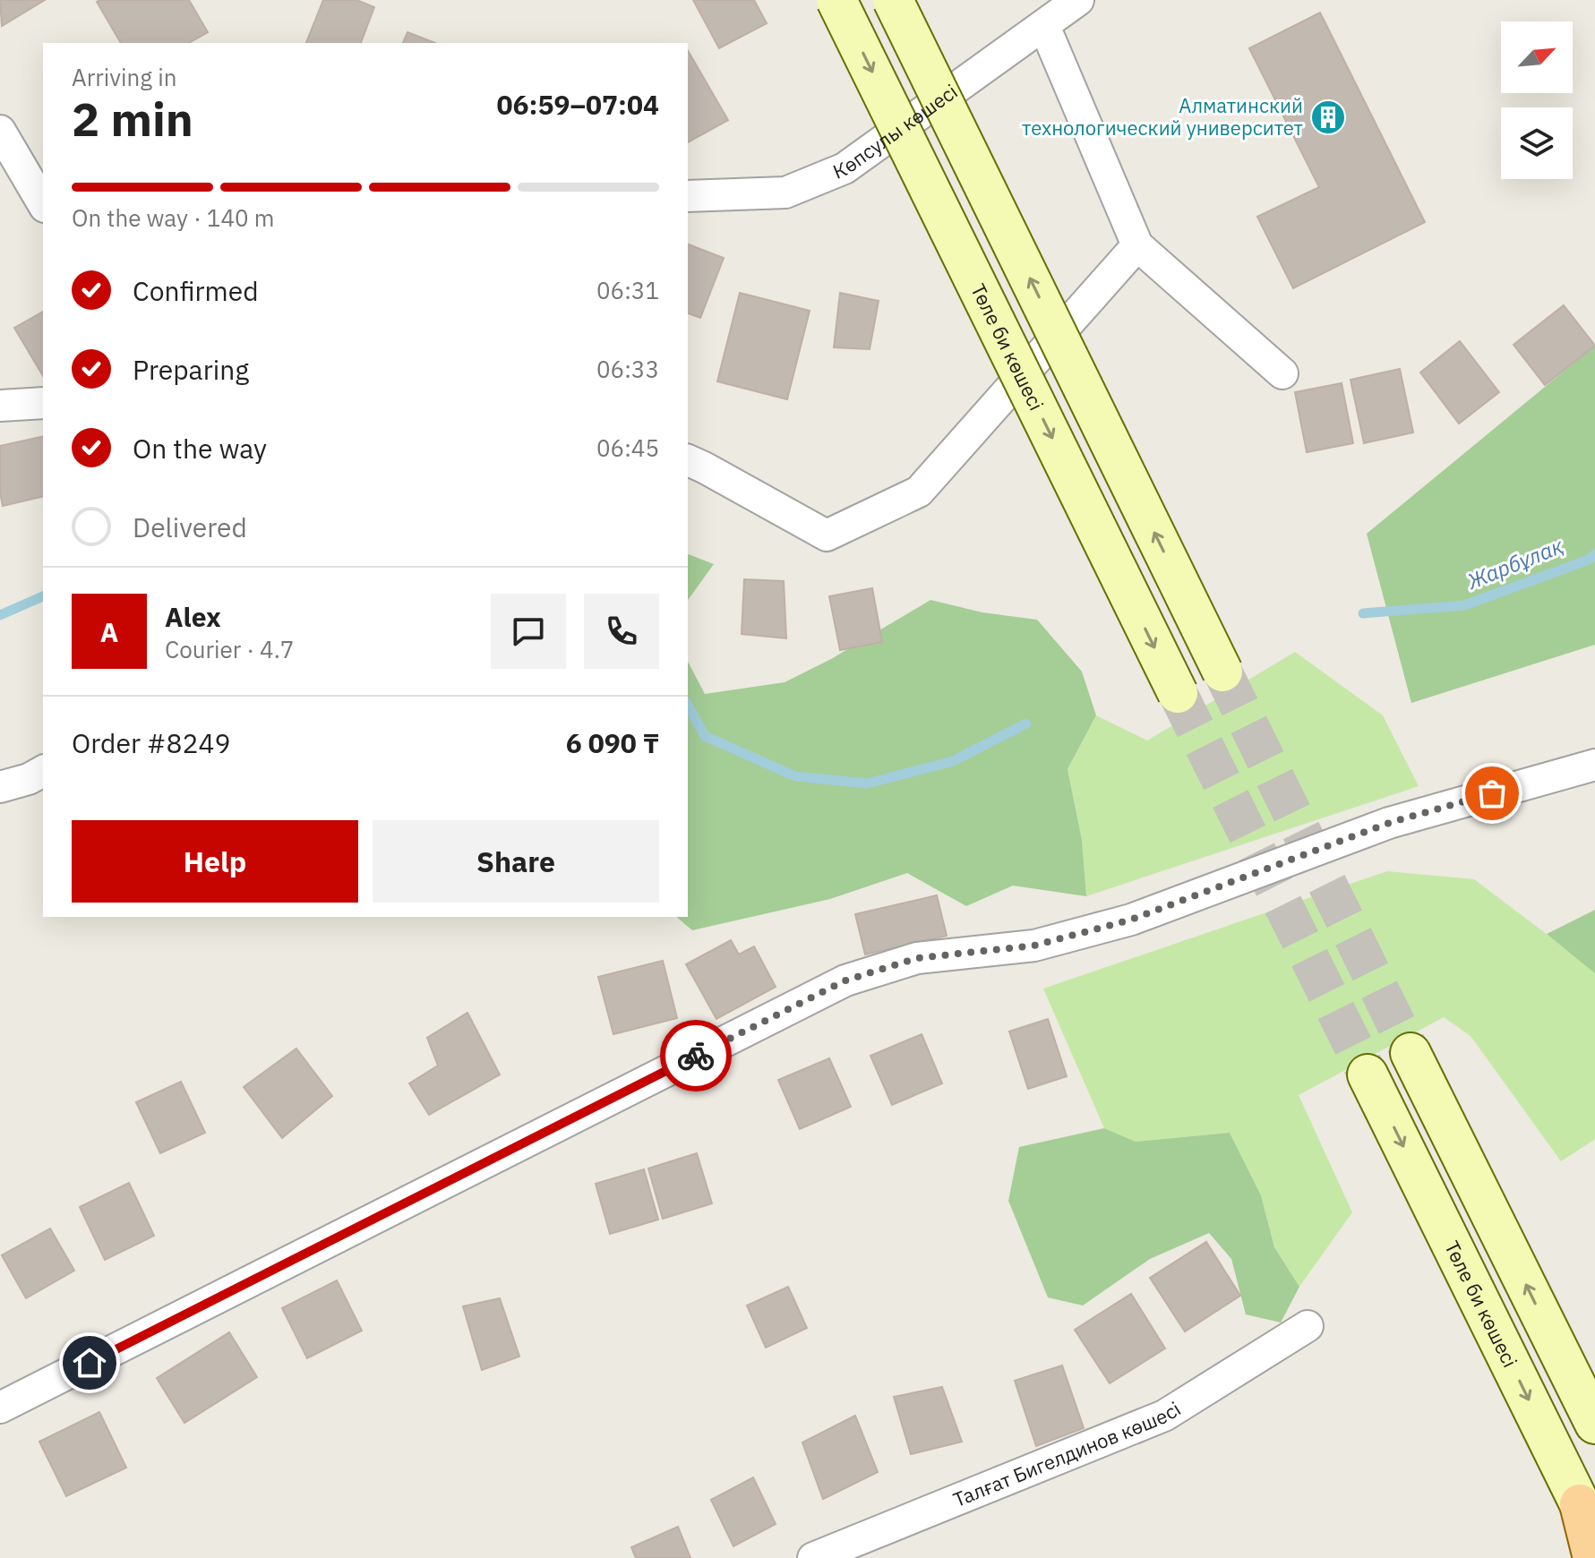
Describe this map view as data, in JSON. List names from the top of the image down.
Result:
{
  "streets": {
    "main road": ["Төле би көшесі"],
    "street": ["Көпсулы көшесі", "Талғат Бигелдинов көшесі"]
  },
  "water": ["Жарбұлақ"],
  "places": {
    "building": ["Алматинский технологический университет"]
  },
  "north": "top right",
  "page": {
    "heading": ["2 min", "Arriving in", "06:59–07:04"],
    "panel": [
      "Alex",
      "Courier · 4.7",
      "Order #8249",
      "6 090 ₸"
    ],
    "bar": "On the way · 140 m",
    "list": [
      ["Confirmed", "06:31"],
      ["Preparing", "06:33"],
      ["On the way", "06:45"],
      "Delivered"
    ],
    "round": "A",
    "buttons": ["Help", "Share"]
  }
}
